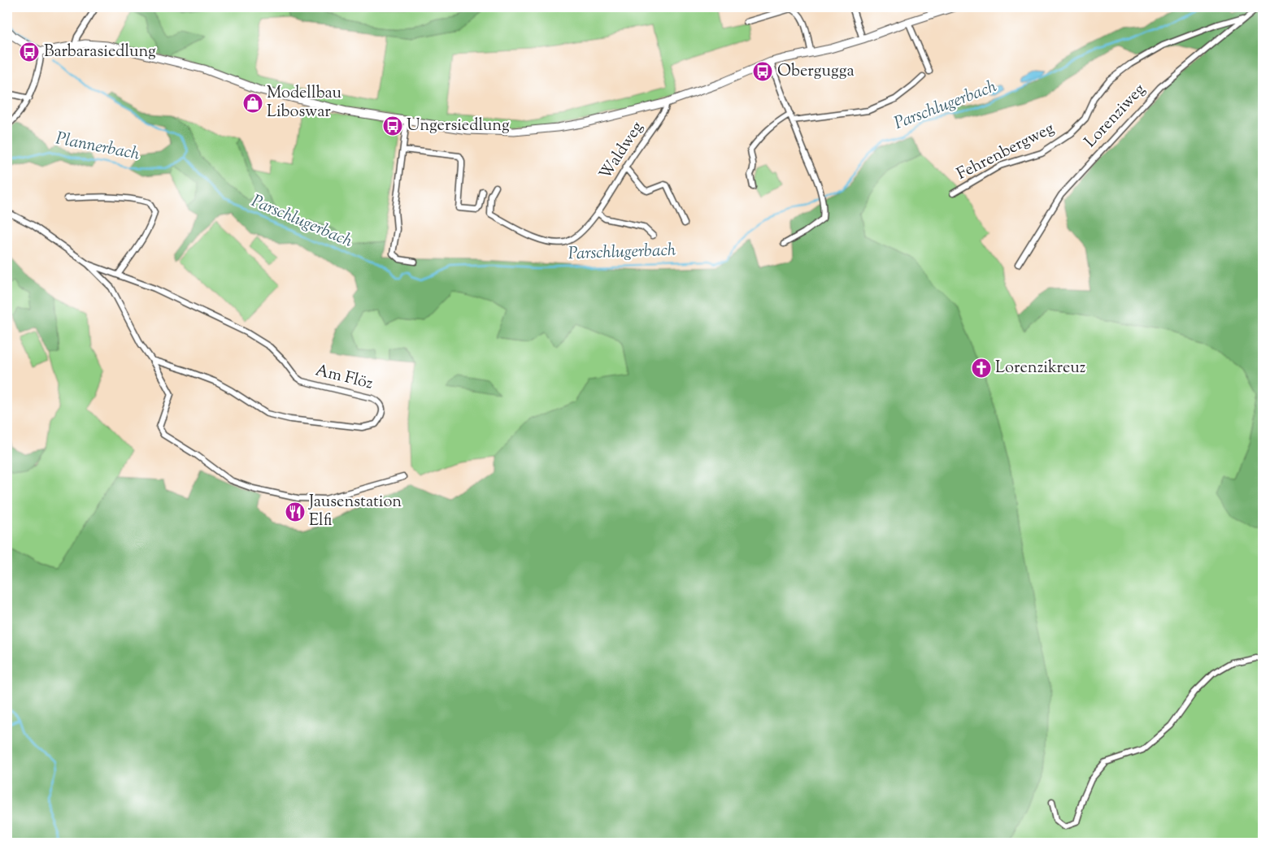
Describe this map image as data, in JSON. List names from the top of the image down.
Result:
{
  "streets": {
    "street": [
      "Lorenziweg",
      "Waldweg",
      "Fehrenbergweg",
      "Am Flöz"
    ]
  },
  "crossings": [
    ["Lorenziweg", "Fehrenbergweg"]
  ],
  "water": ["Parschlugerbach", "Plannerbach"],
  "places": {
    "bus stop": ["Barbarasiedlung", "Obergugga", "Ungersiedlung"],
    "shop": ["Modellbau Liboswar"],
    "church": ["Lorenzikreuz"],
    "restaurant": ["Jausenstation Elfi"]
  }
}
